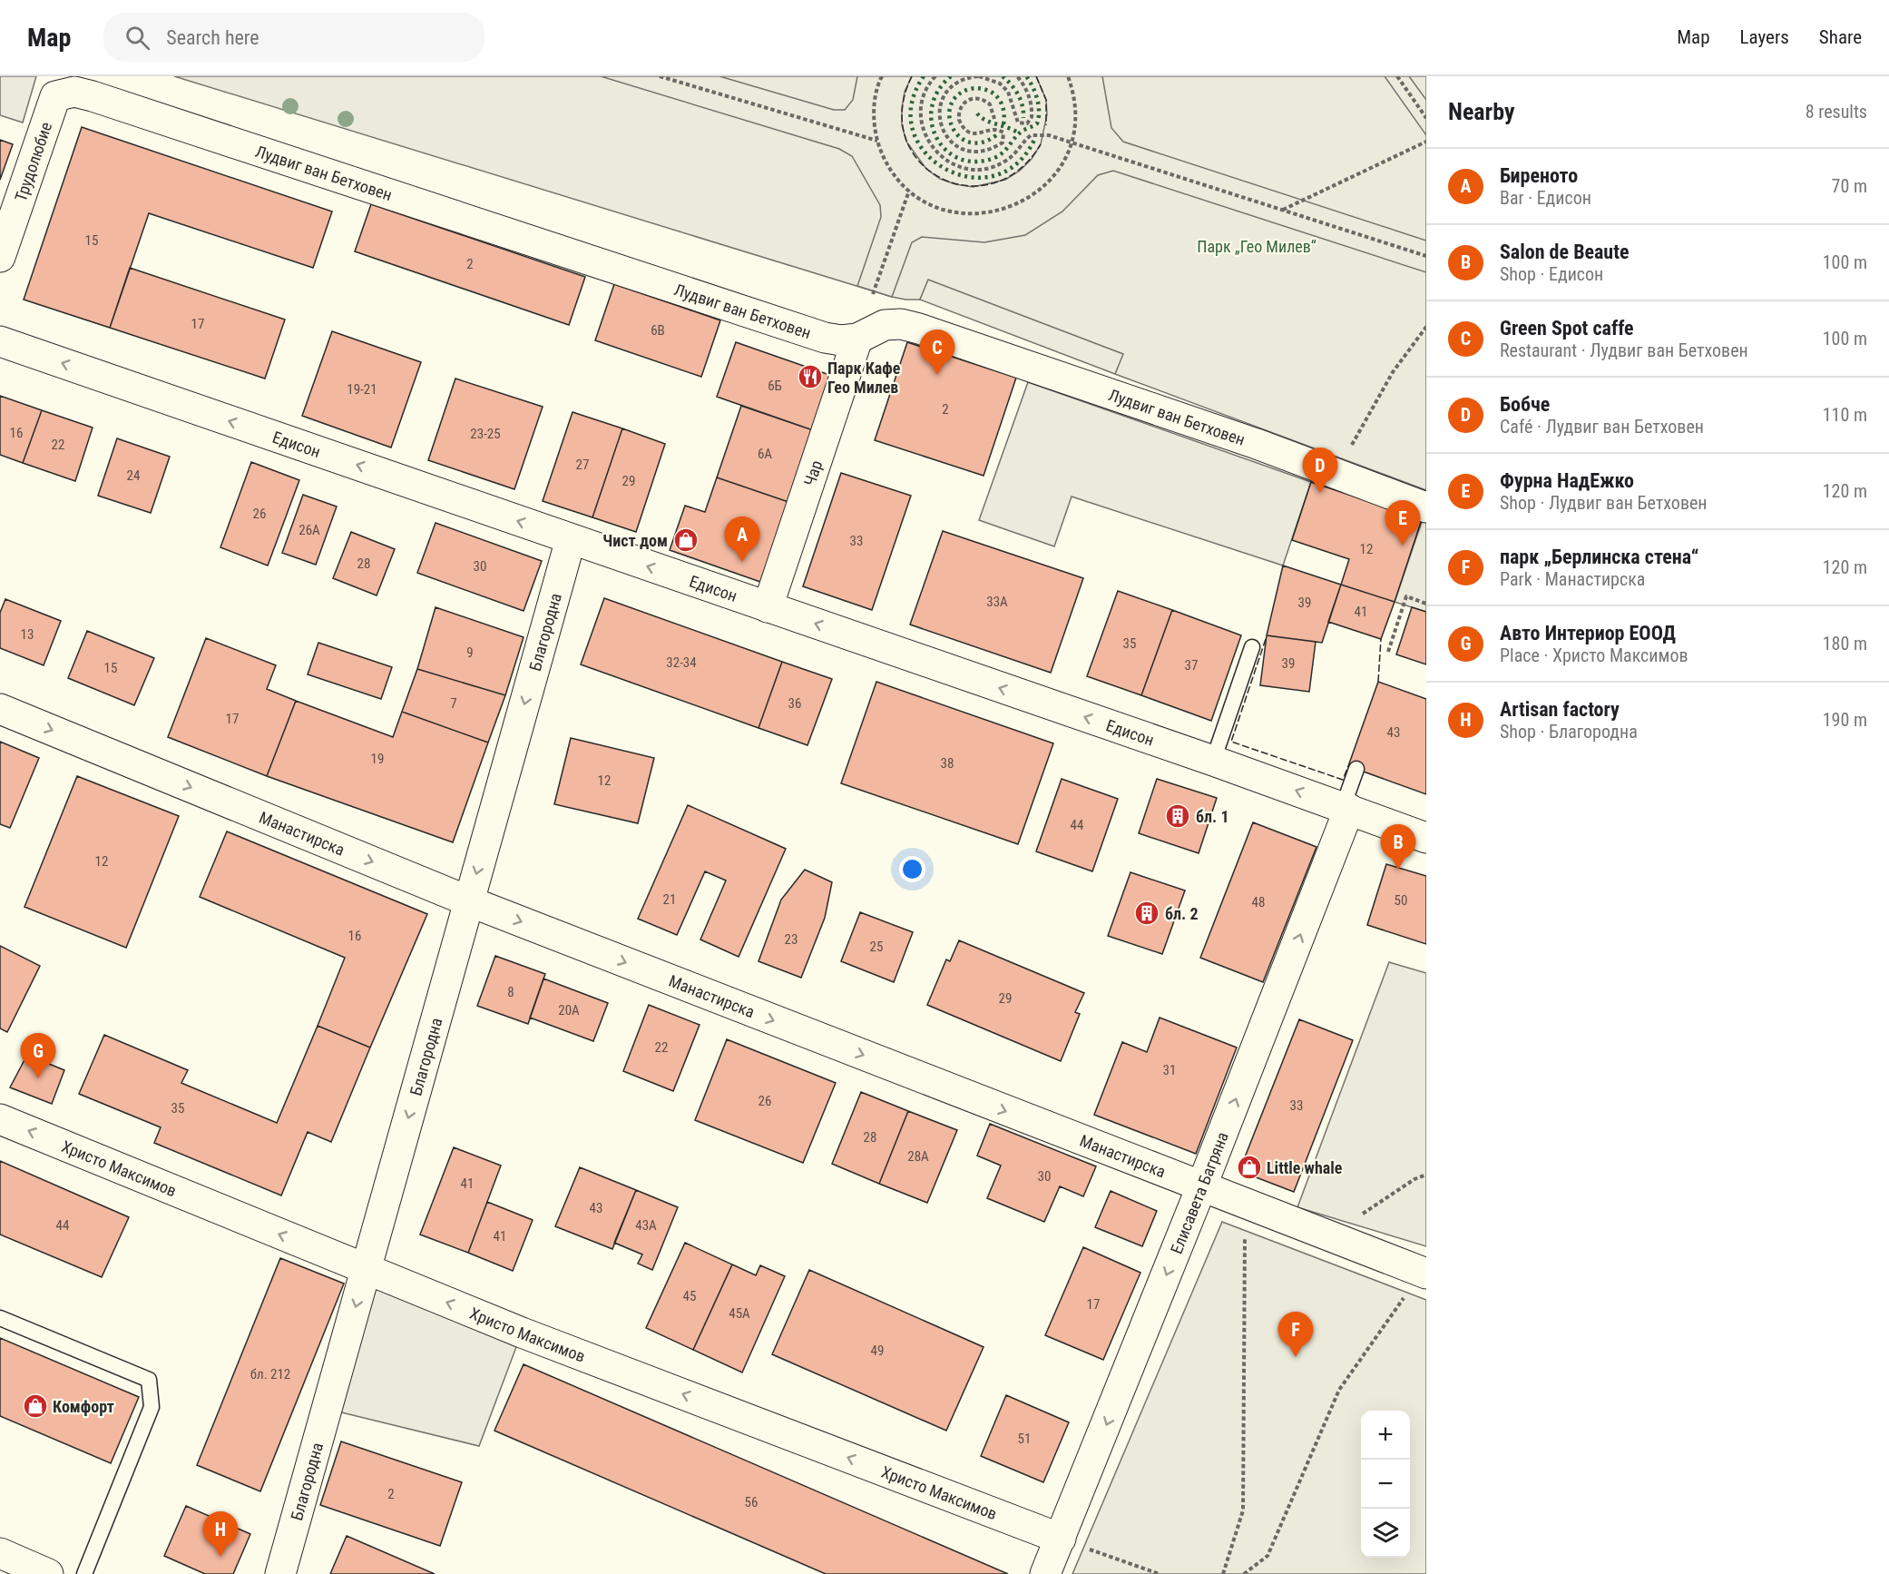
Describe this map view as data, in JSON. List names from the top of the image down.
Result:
{
  "streets": {
    "street": [
      "Трудолюбие",
      "Лудвиг ван Бетховен",
      "Едисон",
      "Чар",
      "Благородна",
      "Манастирска",
      "Христо Максимов",
      "Елисавета Багряна"
    ]
  },
  "crossings": [
    ["Трудолюбие", "Лудвиг ван Бетховен"],
    ["Лудвиг ван Бетховен", "Чар"],
    ["Едисон", "Чар"],
    ["Едисон", "Благородна"],
    ["Едисон", "Елисавета Багряна"],
    ["Благородна", "Манастирска"],
    ["Благородна", "Христо Максимов"],
    ["Манастирска", "Елисавета Багряна"],
    ["Христо Максимов", "Елисавета Багряна"]
  ],
  "one_way": [
    "Едисон",
    "Благородна",
    "Манастирска",
    "Христо Максимов"
  ],
  "parks": ["Парк „Гео Милев“"],
  "places": {
    "restaurant": ["Парк Кафе Гео Милев"],
    "shop": ["Чист дом", "Little whale", "Комфорт"],
    "building": ["бл. 1", "бл. 2"]
  },
  "house_numbers": [
    "15",
    "2",
    "17",
    "6В",
    "6Б",
    "19-21",
    "2",
    "16",
    "23-25",
    "22",
    "6А",
    "27",
    "24",
    "29",
    "26",
    "26А",
    "33",
    "12",
    "28",
    "30",
    "33А",
    "39",
    "41",
    "13",
    "35",
    "9",
    "32-34",
    "39",
    "37",
    "15",
    "7",
    "36",
    "17",
    "43",
    "19",
    "38",
    "12",
    "44",
    "12",
    "21",
    "50",
    "48",
    "16",
    "23",
    "25",
    "8",
    "29",
    "20А",
    "22",
    "31",
    "26",
    "33",
    "35",
    "28",
    "28А",
    "30",
    "41",
    "43",
    "44",
    "43А",
    "41",
    "45",
    "17",
    "45А",
    "49",
    "бл. 212",
    "51",
    "2",
    "56"
  ],
  "page": {
    "header": "Map",
    "search": "Search here",
    "nav": ["Map", "Layers", "Share"],
    "heading": ["Nearby", "8 results"],
    "list": [
      {
        "mark": "A",
        "name": "Биреното",
        "note": "Bar · Едисон",
        "value": "70 m"
      },
      {
        "mark": "B",
        "name": "Salon de Beaute",
        "note": "Shop · Едисон",
        "value": "100 m"
      },
      {
        "mark": "C",
        "name": "Green Spot caffe",
        "note": "Restaurant · Лудвиг ван Бетховен",
        "value": "100 m"
      },
      {
        "mark": "D",
        "name": "Бобче",
        "note": "Café · Лудвиг ван Бетховен",
        "value": "110 m"
      },
      {
        "mark": "E",
        "name": "Фурна НадЕжко",
        "note": "Shop · Лудвиг ван Бетховен",
        "value": "120 m"
      },
      {
        "mark": "F",
        "name": "парк „Берлинска стена“",
        "note": "Park · Манастирска",
        "value": "120 m"
      },
      {
        "mark": "G",
        "name": "Авто Интериор ЕООД",
        "note": "Place · Христо Максимов",
        "value": "180 m"
      },
      {
        "mark": "H",
        "name": "Artisan factory",
        "note": "Shop · Благородна",
        "value": "190 m"
      }
    ],
    "pins": [
      "C",
      "D",
      "E",
      "A",
      "B",
      "G",
      "F",
      "H"
    ],
    "map_buttons": ["+", "−"]
  }
}
